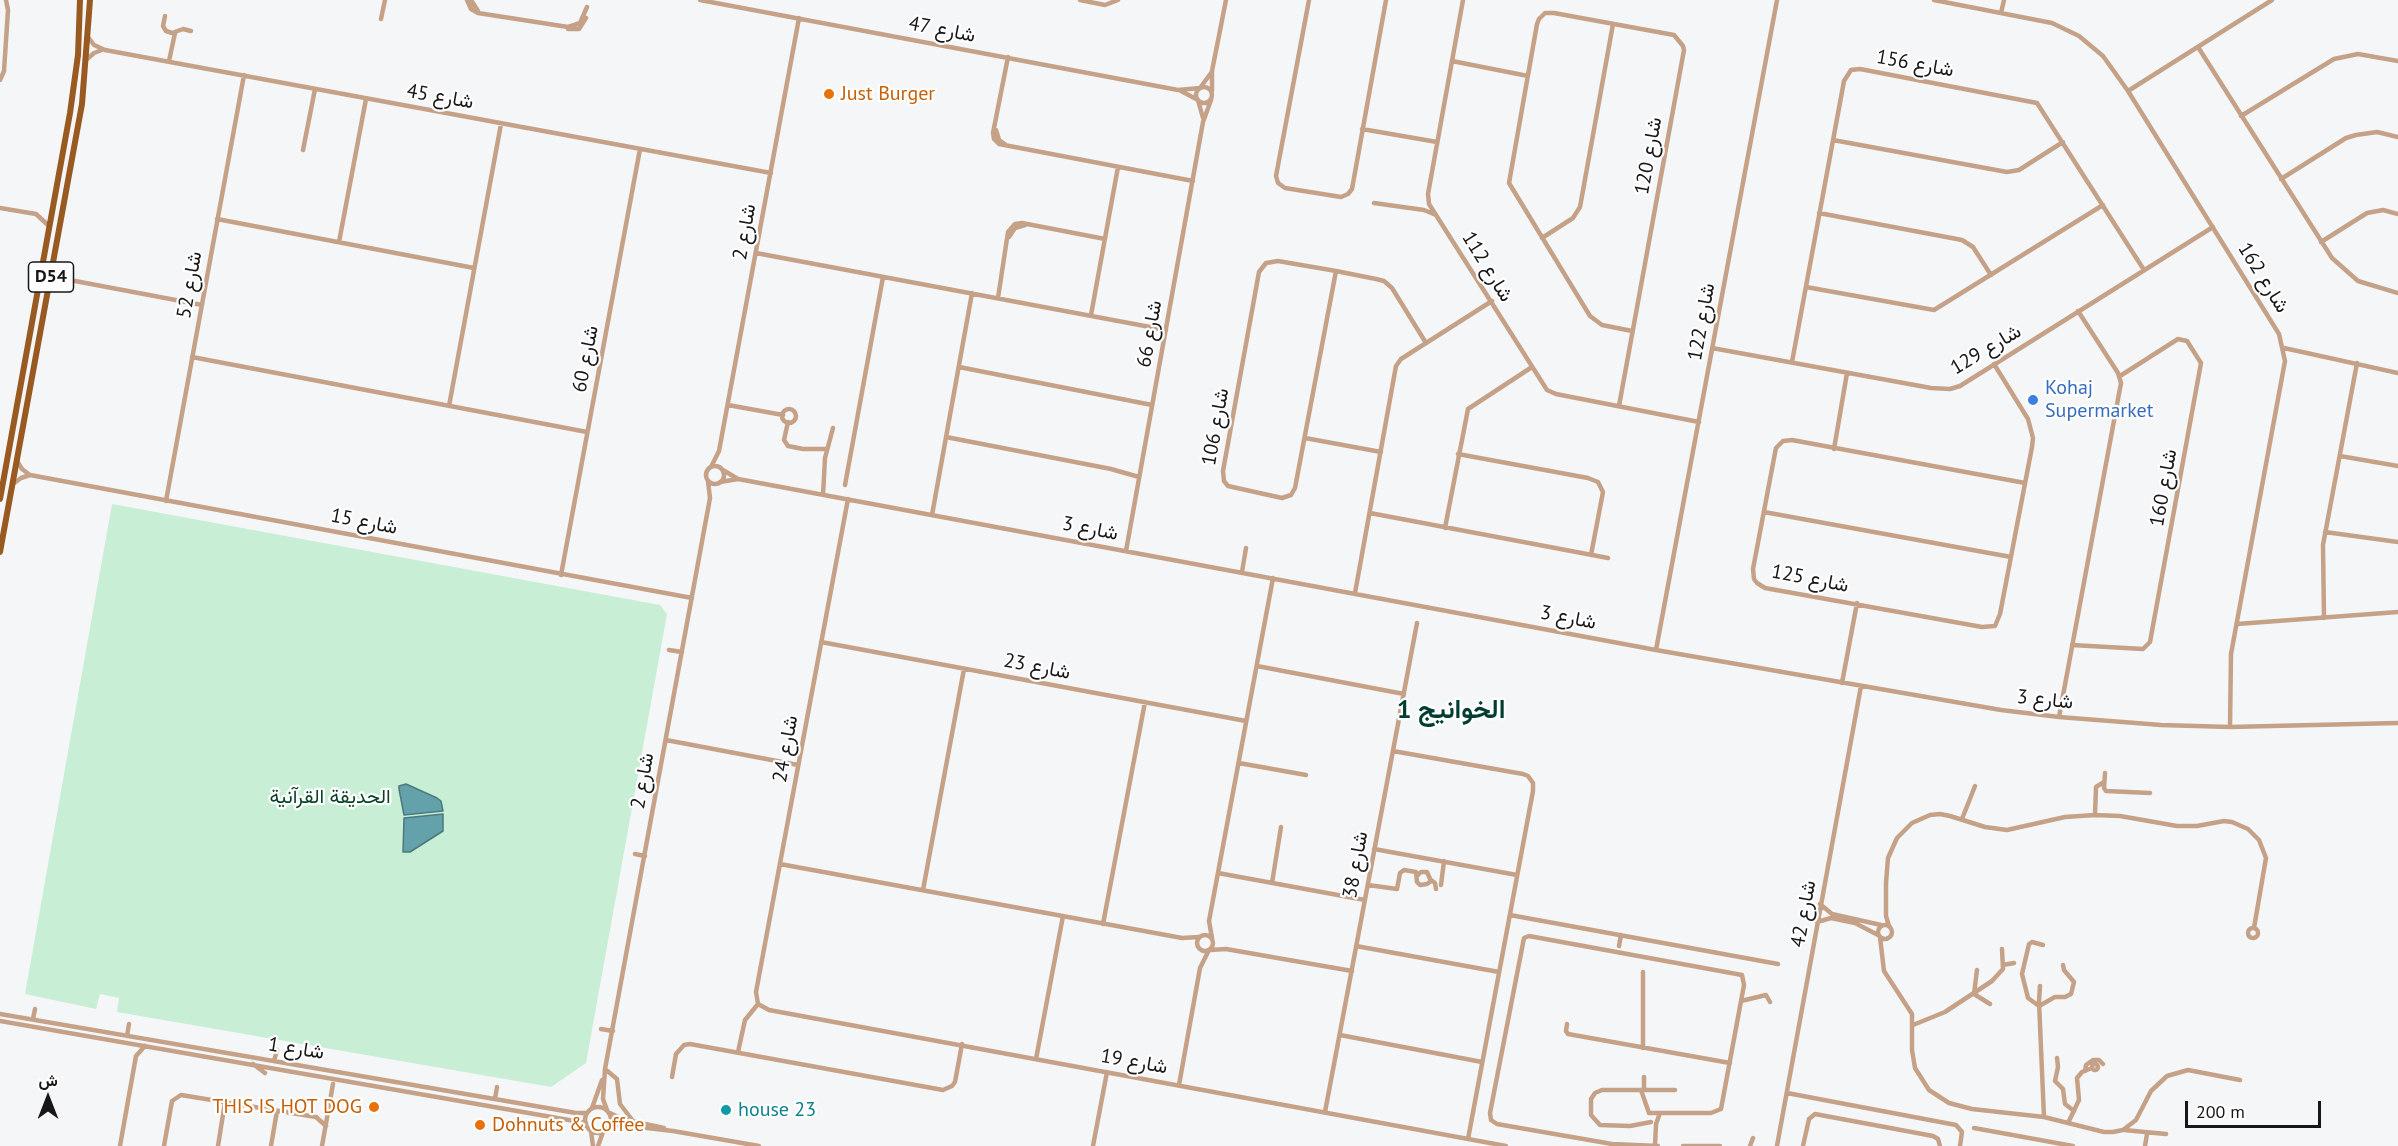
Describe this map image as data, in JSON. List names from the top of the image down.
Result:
{
  "streets": {
    "main road": ["D54"],
    "street": [
      "شارع 47",
      "شارع 156",
      "شارع 45",
      "شارع 120",
      "شارع 2",
      "شارع 112",
      "شارع 162",
      "شارع 52",
      "شارع 122",
      "شارع 66",
      "شارع 129",
      "شارع 60",
      "شارع 106",
      "شارع 160",
      "شارع 15",
      "شارع 3",
      "شارع 125",
      "شارع 23",
      "شارع 24",
      "شارع 38",
      "شارع 42",
      "شارع 1",
      "شارع 19"
    ]
  },
  "crossings": [
    ["شارع 47", "شارع 2"],
    ["شارع 47", "شارع 66"],
    ["شارع 156", "شارع 129"],
    ["شارع 45", "شارع 2"],
    ["شارع 45", "D54"],
    ["شارع 45", "شارع 52"],
    ["شارع 45", "شارع 60"],
    ["شارع 120", "شارع 112"],
    ["شارع 2", "شارع 15"],
    ["شارع 2", "شارع 3"],
    ["شارع 2", "شارع 1"],
    ["شارع 112", "شارع 122"],
    ["شارع 162", "شارع 129"],
    ["شارع 162", "شارع 3"],
    ["شارع 52", "شارع 15"],
    ["شارع 122", "شارع 129"],
    ["شارع 122", "شارع 3"],
    ["شارع 66", "شارع 3"],
    ["شارع 129", "شارع 125"],
    ["شارع 60", "شارع 15"],
    ["شارع 3", "شارع 24"],
    ["شارع 3", "شارع 42"],
    ["شارع 23", "شارع 24"],
    ["شارع 24", "شارع 19"],
    ["شارع 38", "شارع 19"]
  ],
  "districts": ["الخوانيج 1"],
  "parks": ["الحديقة القرآنية"],
  "places": [
    "Just Burger",
    "Kohaj Supermarket",
    "THIS IS HOT DOG",
    "house 23",
    "Dohnuts & Coffee"
  ],
  "scale_bar": "200 m",
  "north": "top"
}
